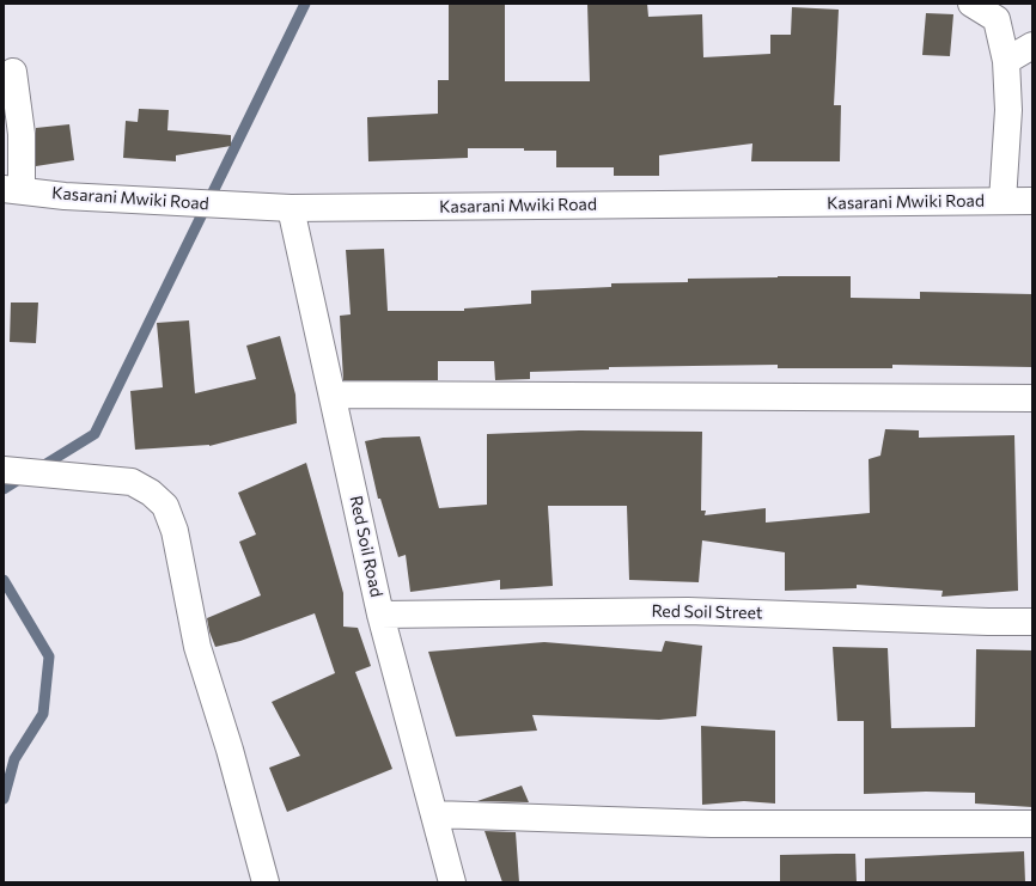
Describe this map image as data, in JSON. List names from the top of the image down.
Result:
{
  "streets": {
    "street": ["Kasarani Mwiki Road", "Red Soil Road", "Red Soil Street"]
  },
  "crossings": [
    ["Kasarani Mwiki Road", "Red Soil Road"],
    ["Red Soil Road", "Red Soil Street"]
  ]
}
